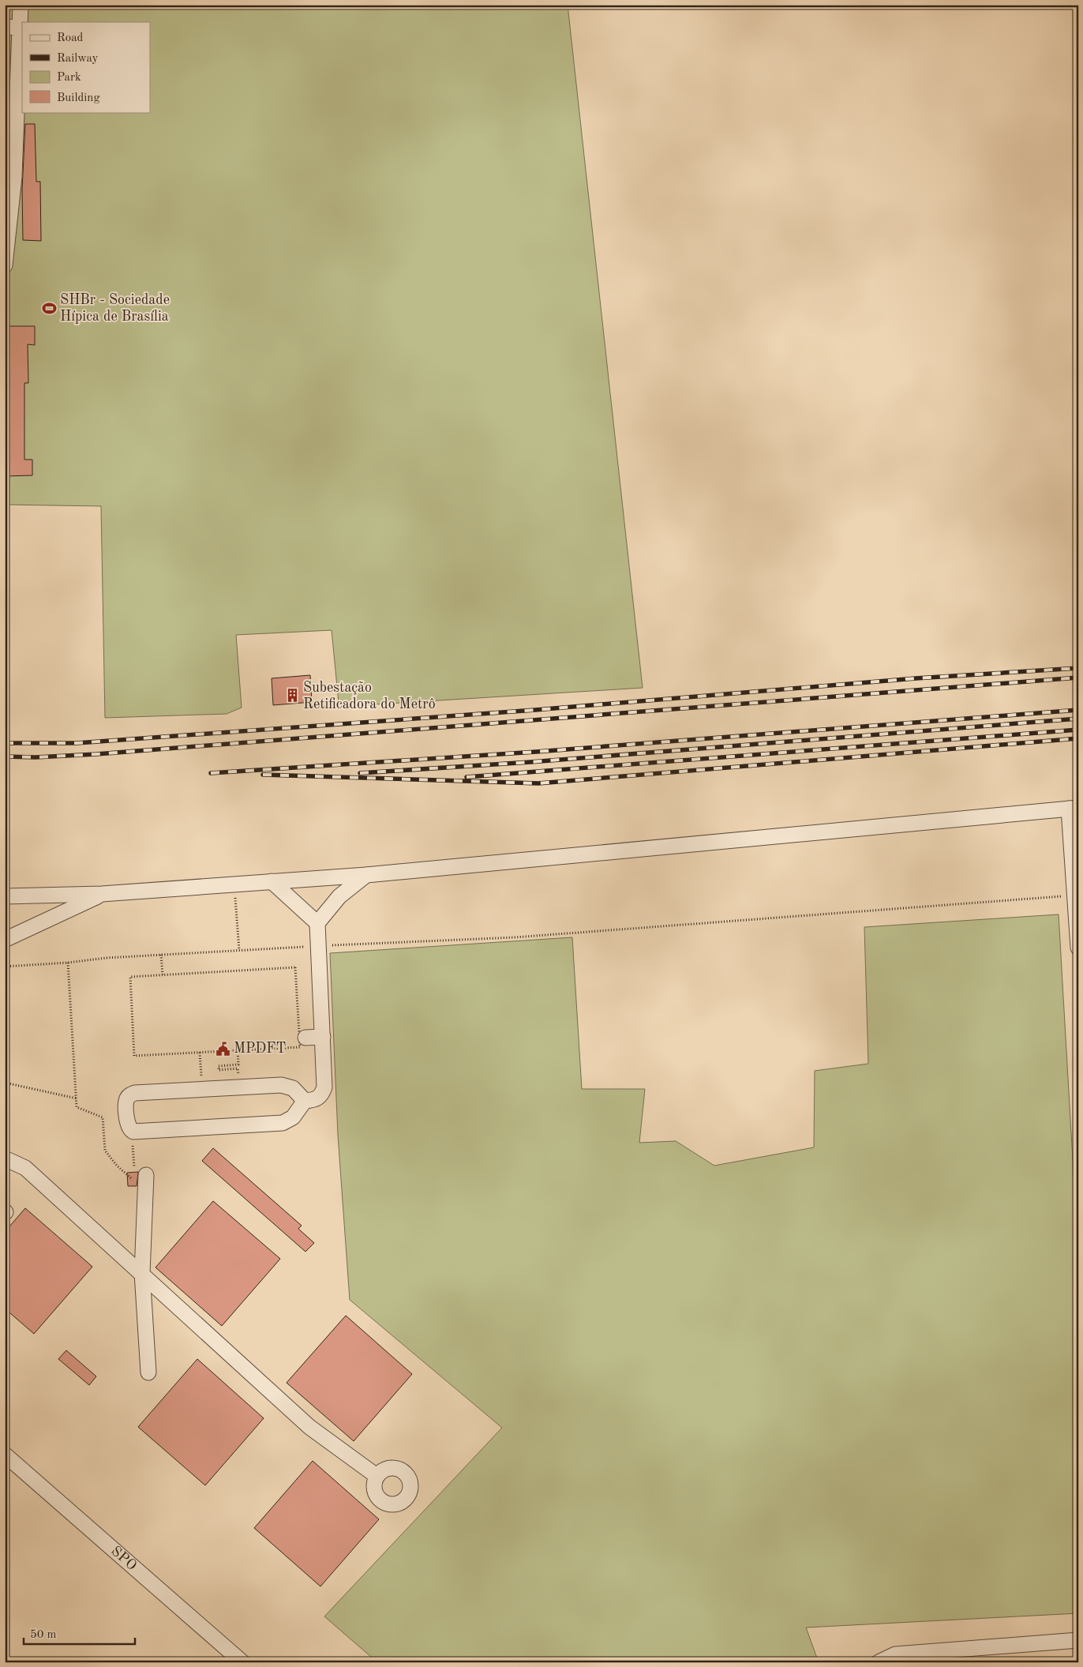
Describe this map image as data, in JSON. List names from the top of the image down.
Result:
{
  "streets": {
    "street": ["SPO"]
  },
  "places": {
    "sports": ["SHBr - Sociedade Hípica de Brasília"],
    "building": ["Subestação Retificadora do Metrô"],
    "public building": ["MPDFT"]
  },
  "legend": [
    "Road",
    "Railway",
    "Park",
    "Building"
  ],
  "scale_bar": "50 m"
}
